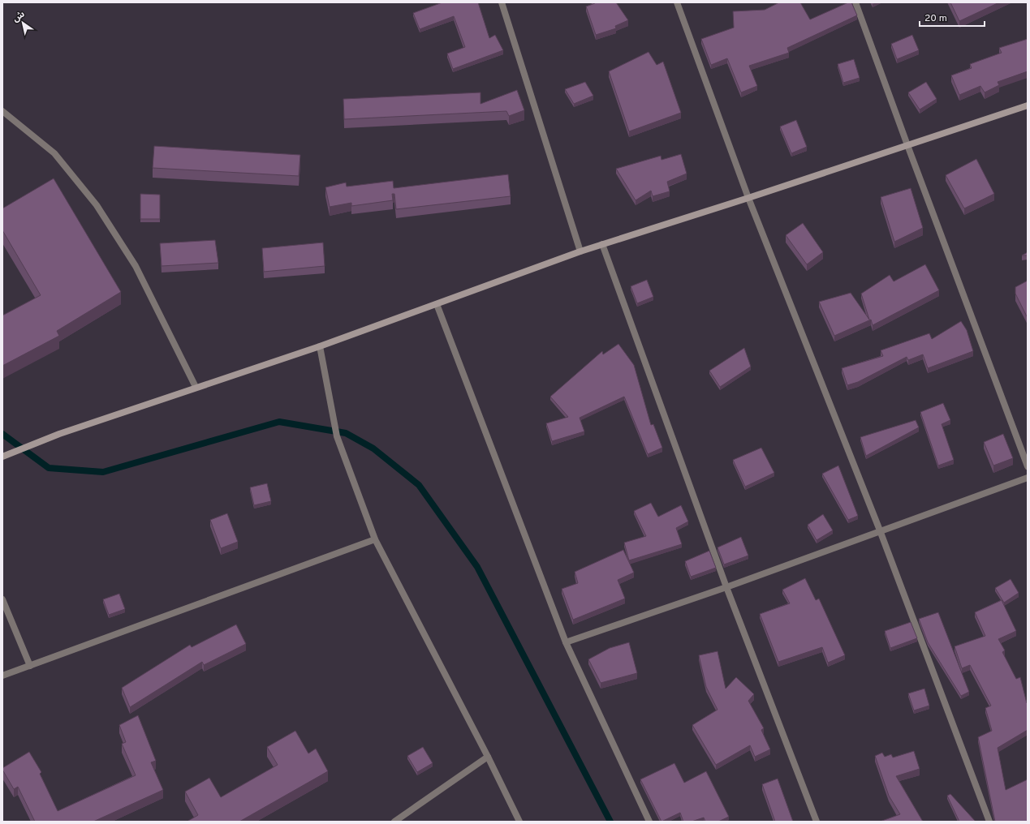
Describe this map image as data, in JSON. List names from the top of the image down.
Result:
{
  "scale_bar": "20 m",
  "north": "top left"
}
